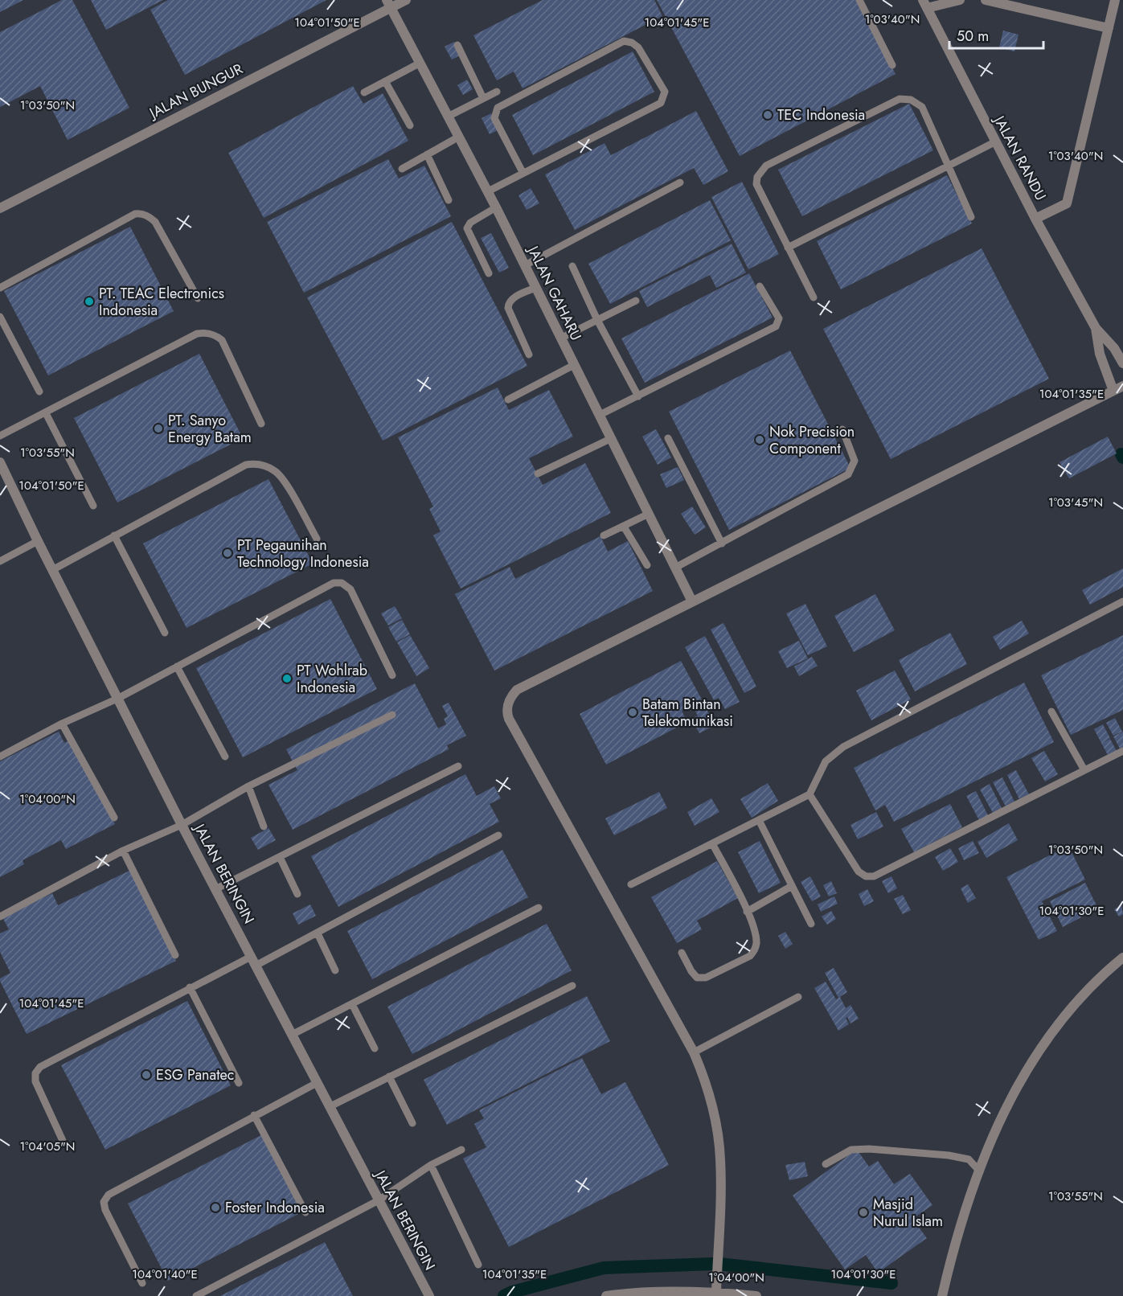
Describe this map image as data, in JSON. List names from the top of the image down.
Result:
{
  "streets": {
    "street": [
      "JALAN BUNGUR",
      "JALAN RANDU",
      "JALAN GAHARU",
      "JALAN BERINGIN"
    ]
  },
  "crossings": [
    ["JALAN BUNGUR", "JALAN GAHARU"]
  ],
  "places": [
    "TEC Indonesia",
    "PT. TEAC Electronics Indonesia",
    "PT. Sanyo Energy Batam",
    "Nok Precision Component",
    "PT Pegaunihan Technology Indonesia",
    "PT Wohlrab Indonesia",
    "Batam Bintan Telekomunikasi",
    "ESG Panatec",
    "Foster Indonesia",
    "Masjid Nurul Islam"
  ],
  "scale_bar": "50 m",
  "coordinates": [
    "1°03'40\"N",
    "104°01'50\"E",
    "104°01'45\"E",
    "1°03'50\"N",
    "104°01'35\"E",
    "1°03'55\"N",
    "1°03'45\"N",
    "1°04'00\"N",
    "104°01'30\"E",
    "1°04'05\"N",
    "104°01'40\"E"
  ]
}
